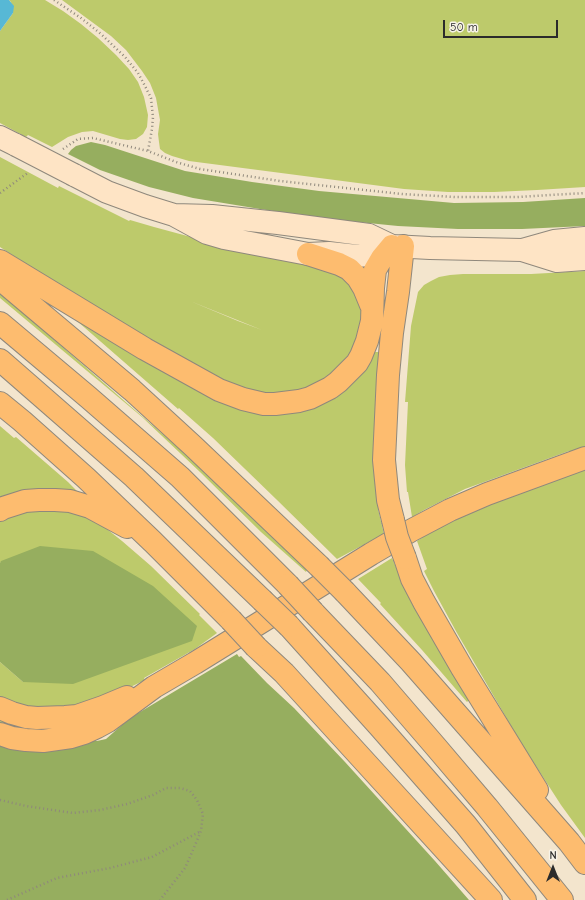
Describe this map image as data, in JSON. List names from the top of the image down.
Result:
{
  "scale_bar": "50 m",
  "north": "top"
}
